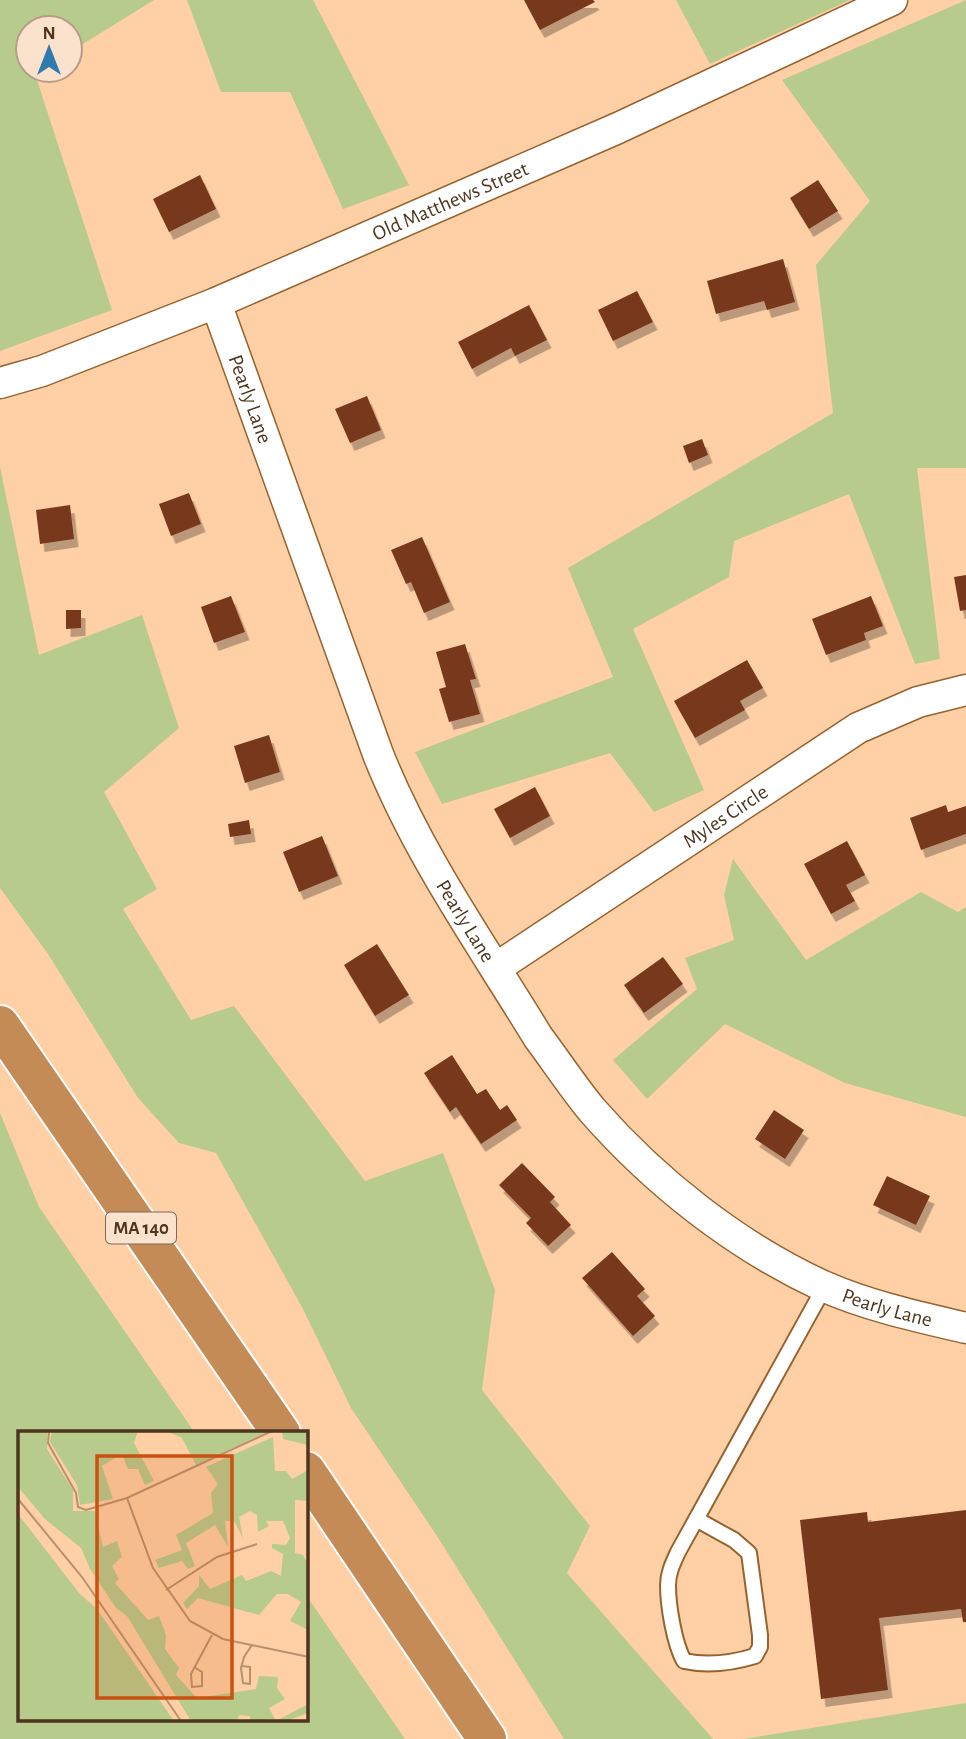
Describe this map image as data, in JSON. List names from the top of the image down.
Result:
{
  "streets": {
    "highway": ["MA 140"],
    "street": ["Old Matthews Street", "Pearly Lane", "Myles Circle"]
  },
  "crossings": [
    ["Old Matthews Street", "Pearly Lane"],
    ["Pearly Lane", "Myles Circle"]
  ],
  "north": "top"
}
